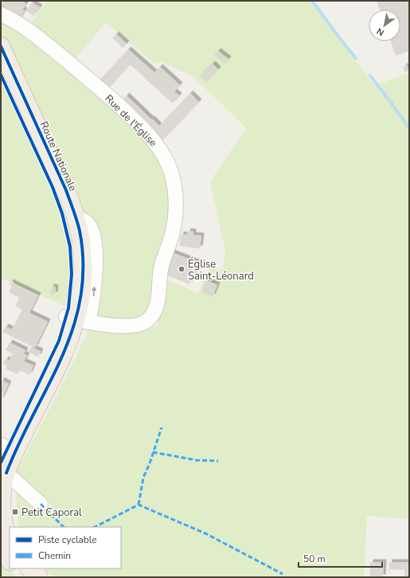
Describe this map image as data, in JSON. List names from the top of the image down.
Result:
{
  "streets": {
    "main road": ["Route Nationale"],
    "street": ["Rue de l'Église"]
  },
  "crossings": [
    ["Rue de l'Église", "Route Nationale"]
  ],
  "places": {
    "other": ["Église Saint-Léonard"],
    "transit": ["Petit Caporal"]
  },
  "legend": ["Piste cyclable", "Chemin"],
  "scale_bar": "50 m",
  "north": "bottom left"
}
